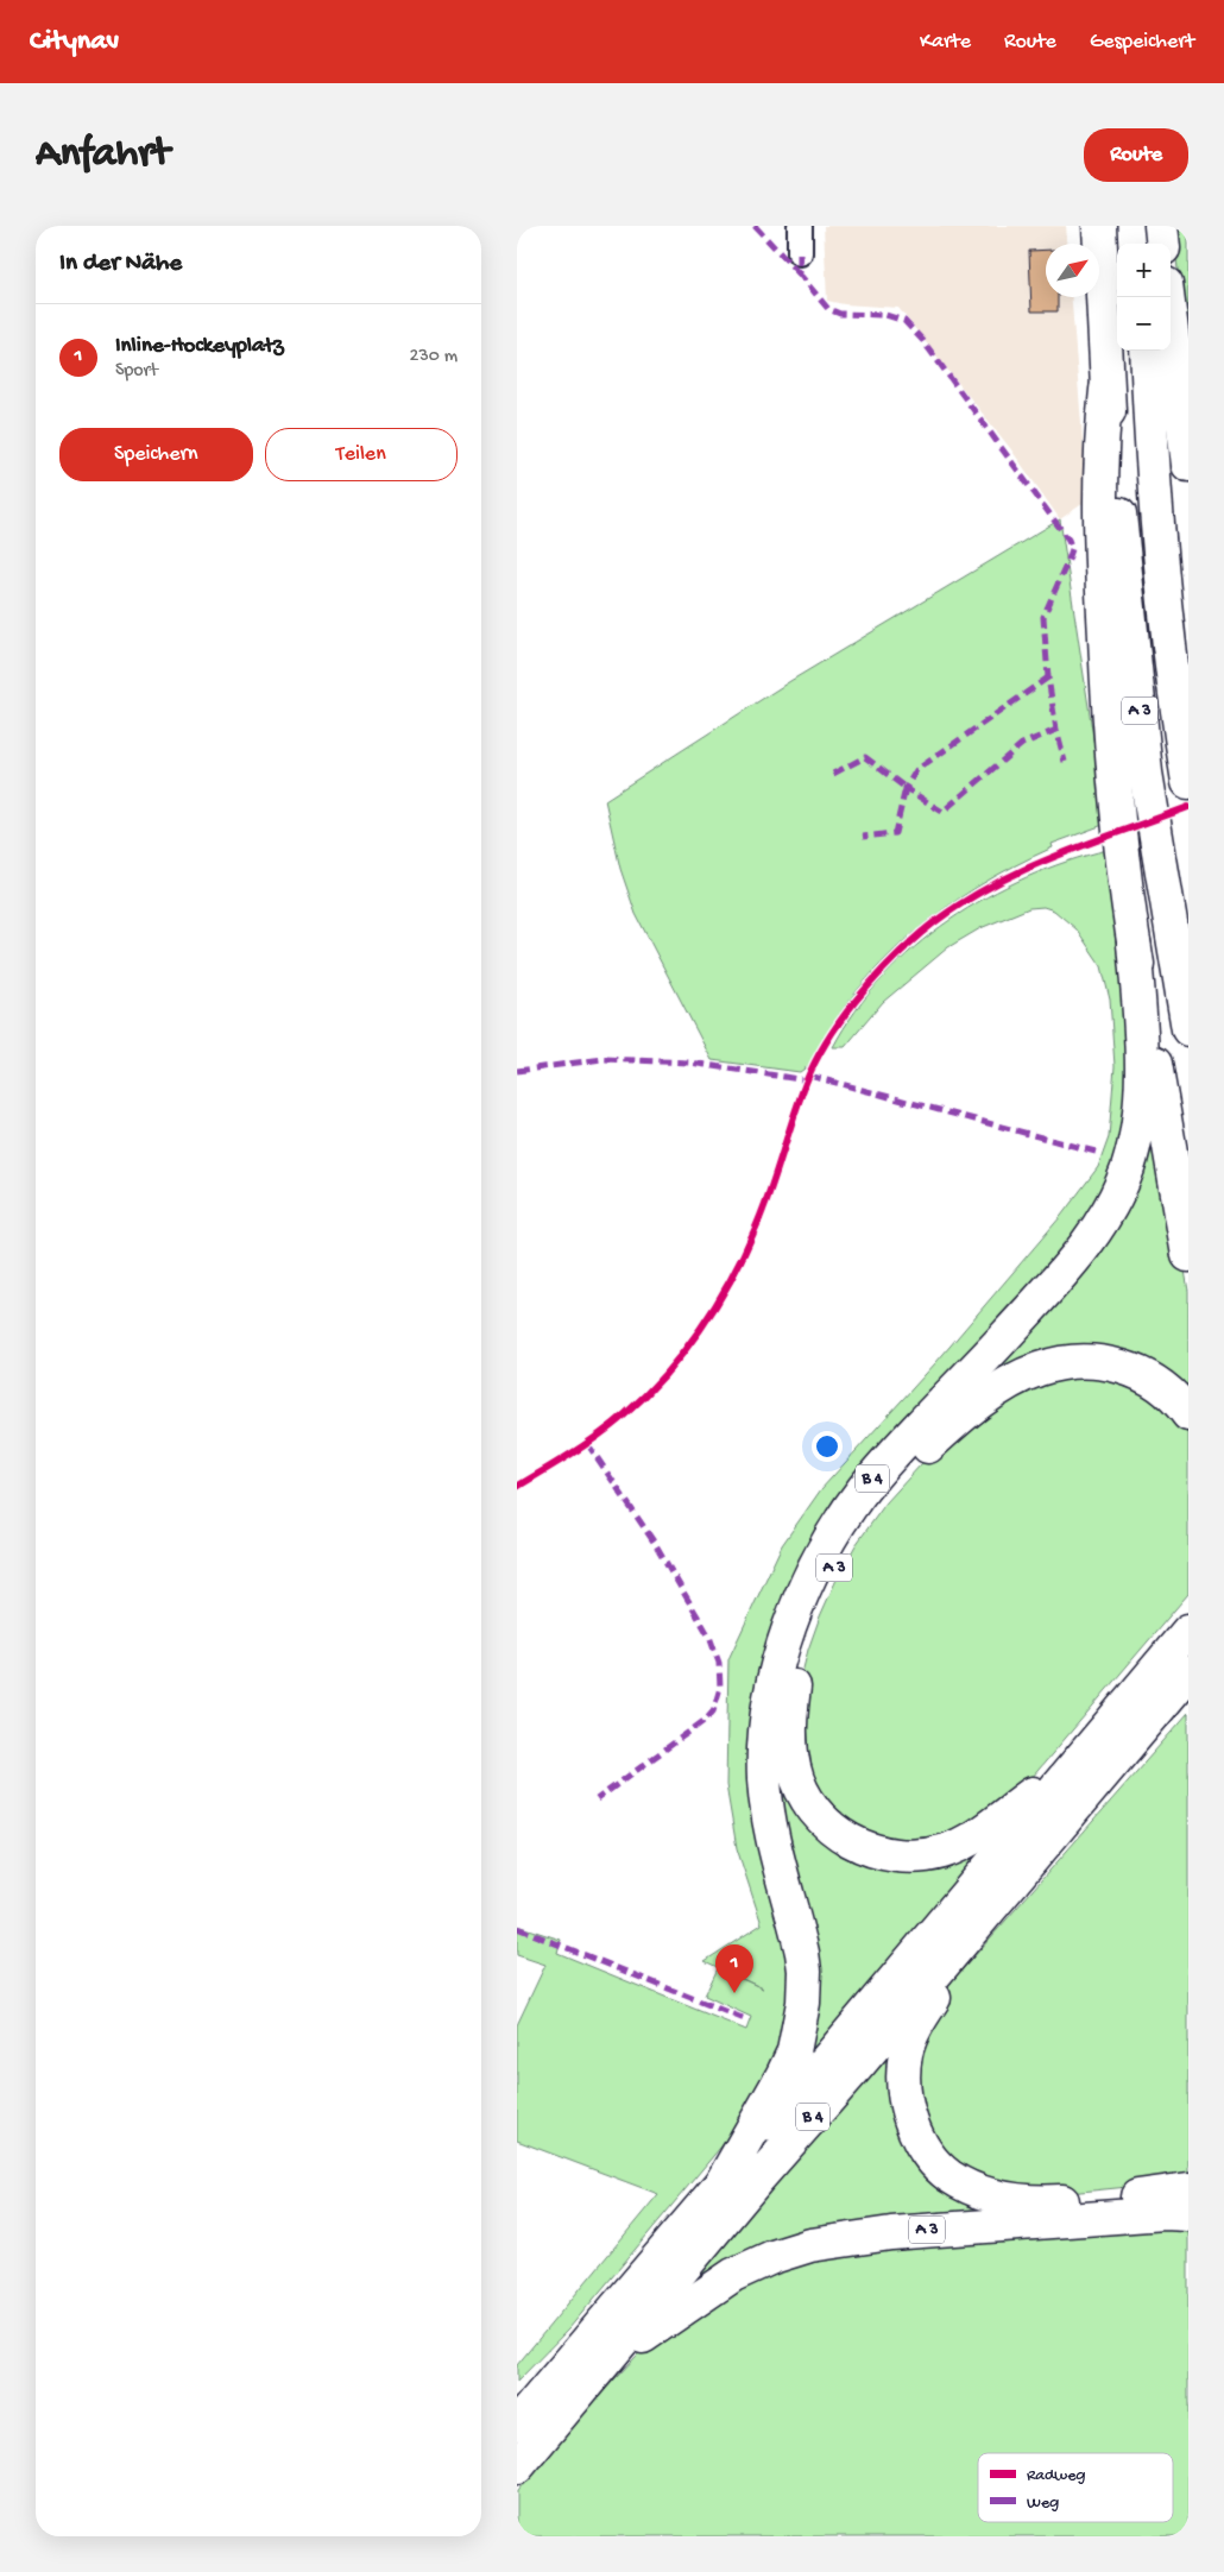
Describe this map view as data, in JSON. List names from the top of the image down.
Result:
{
  "streets": {
    "highway": ["A 3", "B 4"]
  },
  "crossings": [
    ["A 3", "B 4"]
  ],
  "legend": ["Radweg", "Weg"],
  "north": "top right",
  "page": {
    "header": "Citynav",
    "nav": ["Karte", "Route", "Gespeichert"],
    "buttons": [
      "Route",
      ["Speichern", "Teilen"]
    ],
    "title": "Anfahrt",
    "heading": "In der Nähe",
    "map_buttons": ["+", "−"],
    "list": [
      {
        "mark": "1",
        "name": "Inline-Hockeyplatz",
        "note": "Sport",
        "value": "230 m"
      }
    ],
    "pins": "1"
  }
}
